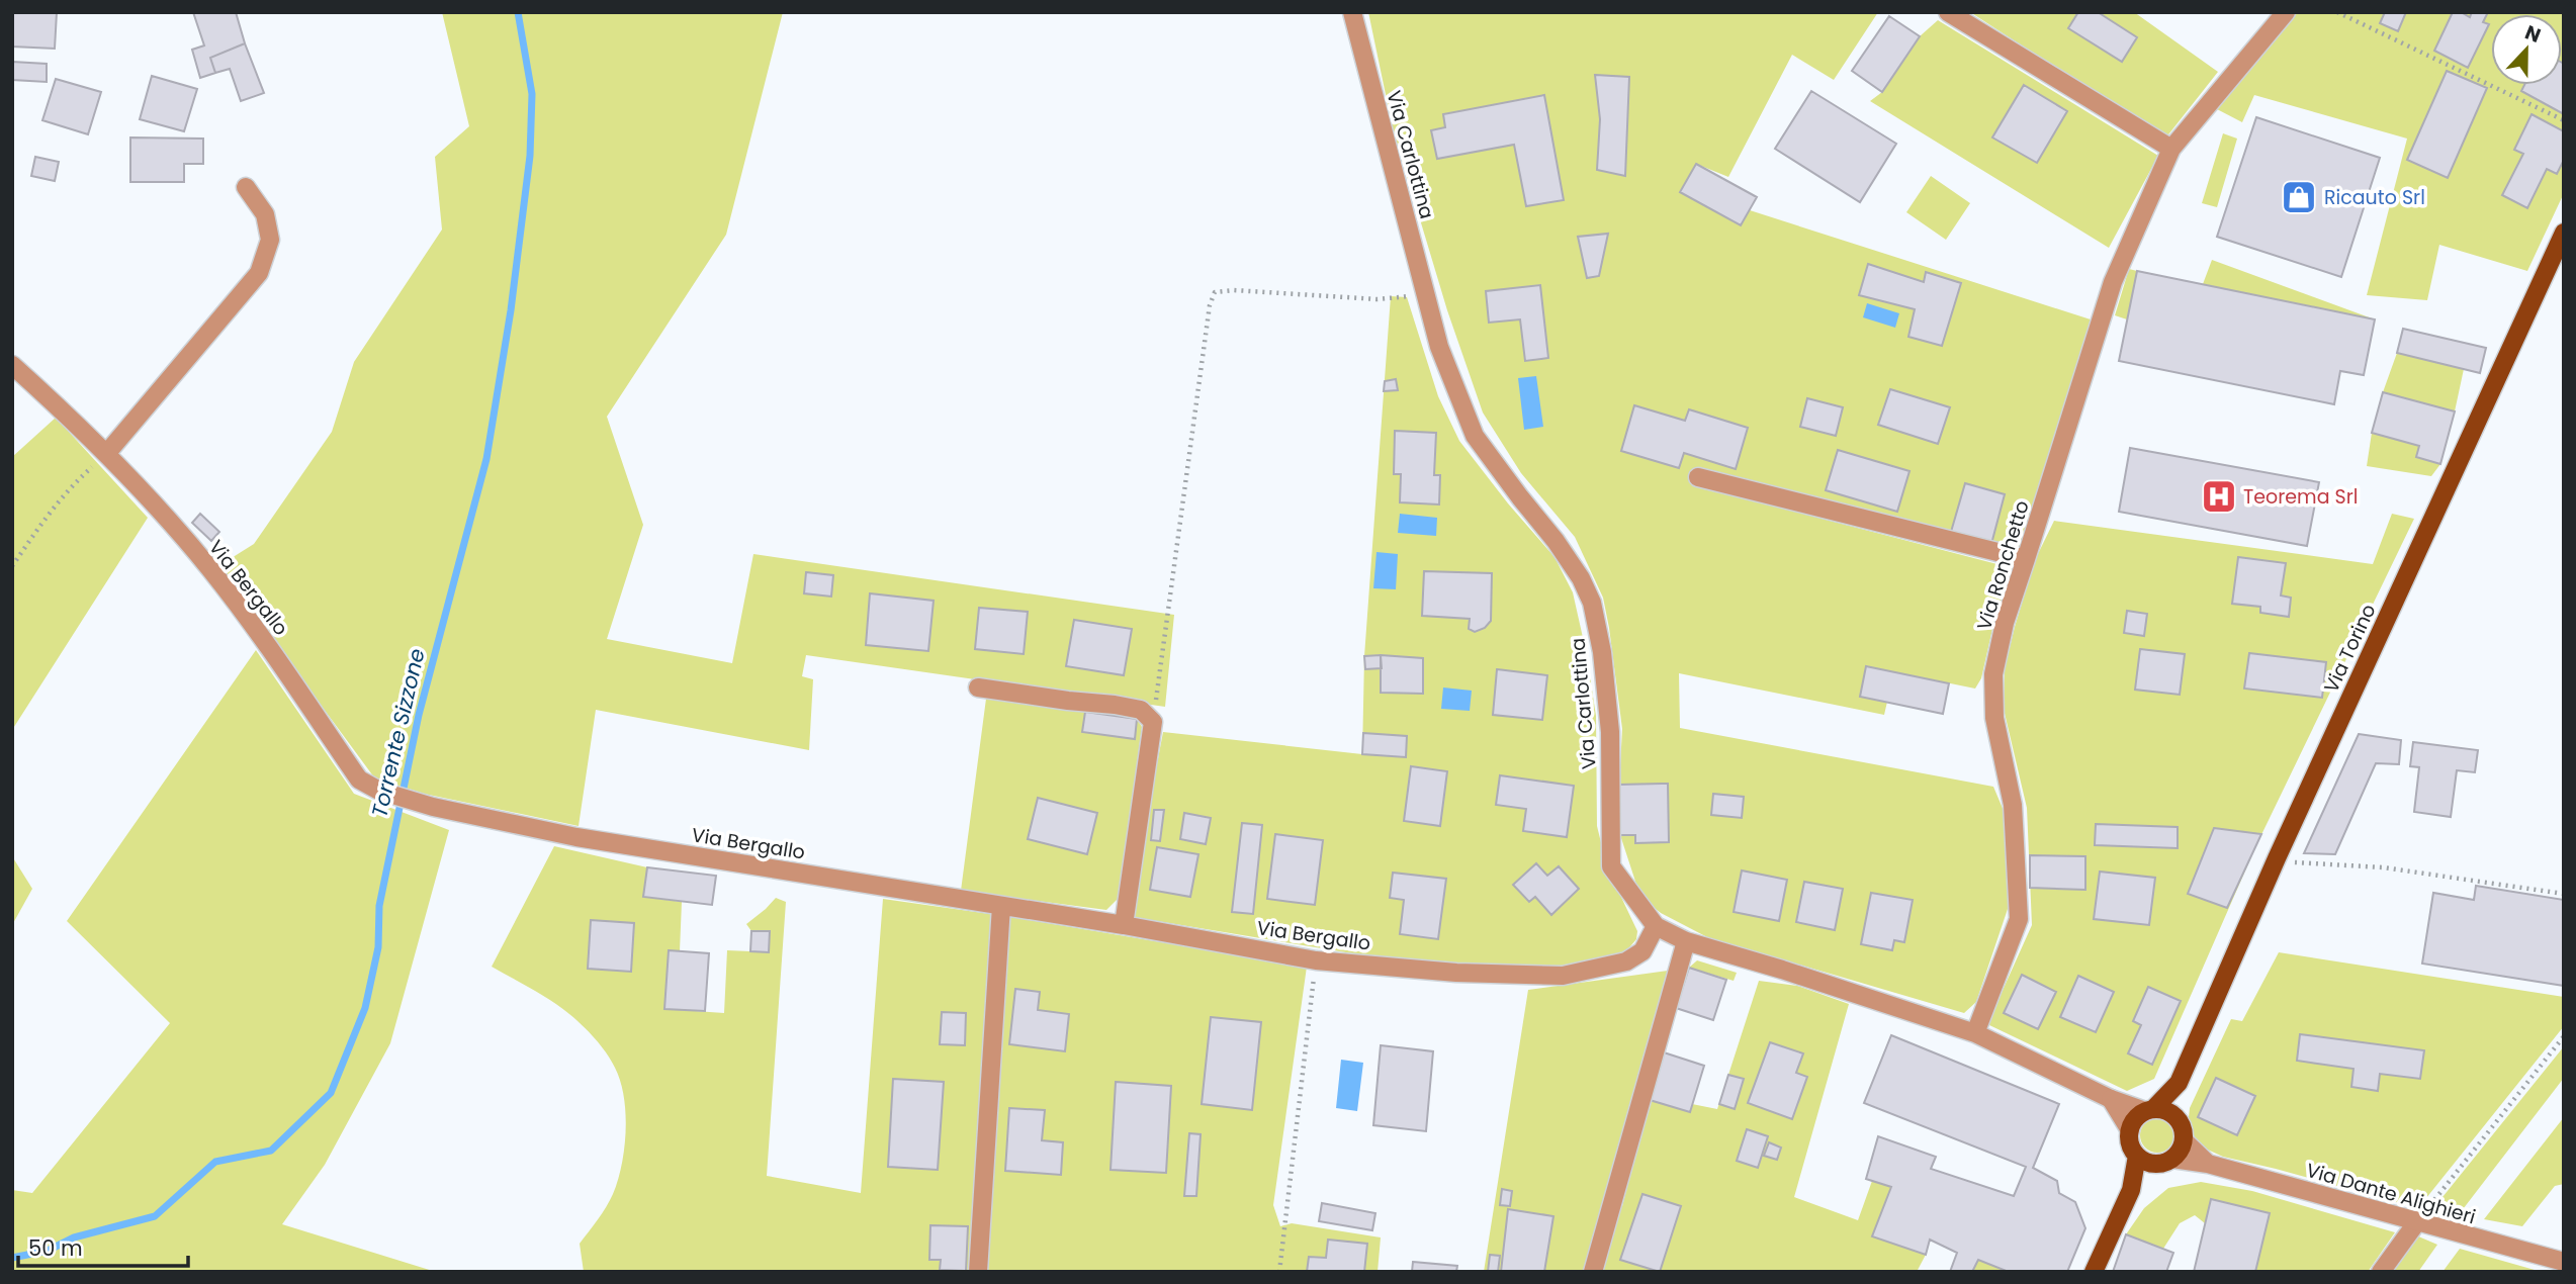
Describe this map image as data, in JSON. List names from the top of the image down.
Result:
{
  "streets": {
    "main road": ["Via Torino"],
    "street": [
      "Via Carlottina",
      "Via Ronchetto",
      "Via Bergallo",
      "Via Dante Alighieri"
    ]
  },
  "crossings": [
    ["Via Carlottina", "Via Ronchetto"],
    ["Via Carlottina", "Via Bergallo"],
    ["Via Torino", "Via Dante Alighieri"]
  ],
  "water": ["Torrente Sizzone"],
  "places": {
    "shop": ["Ricauto Srl"],
    "hospital": ["Teorema Srl"]
  },
  "scale_bar": "50 m",
  "north": "top"
}
